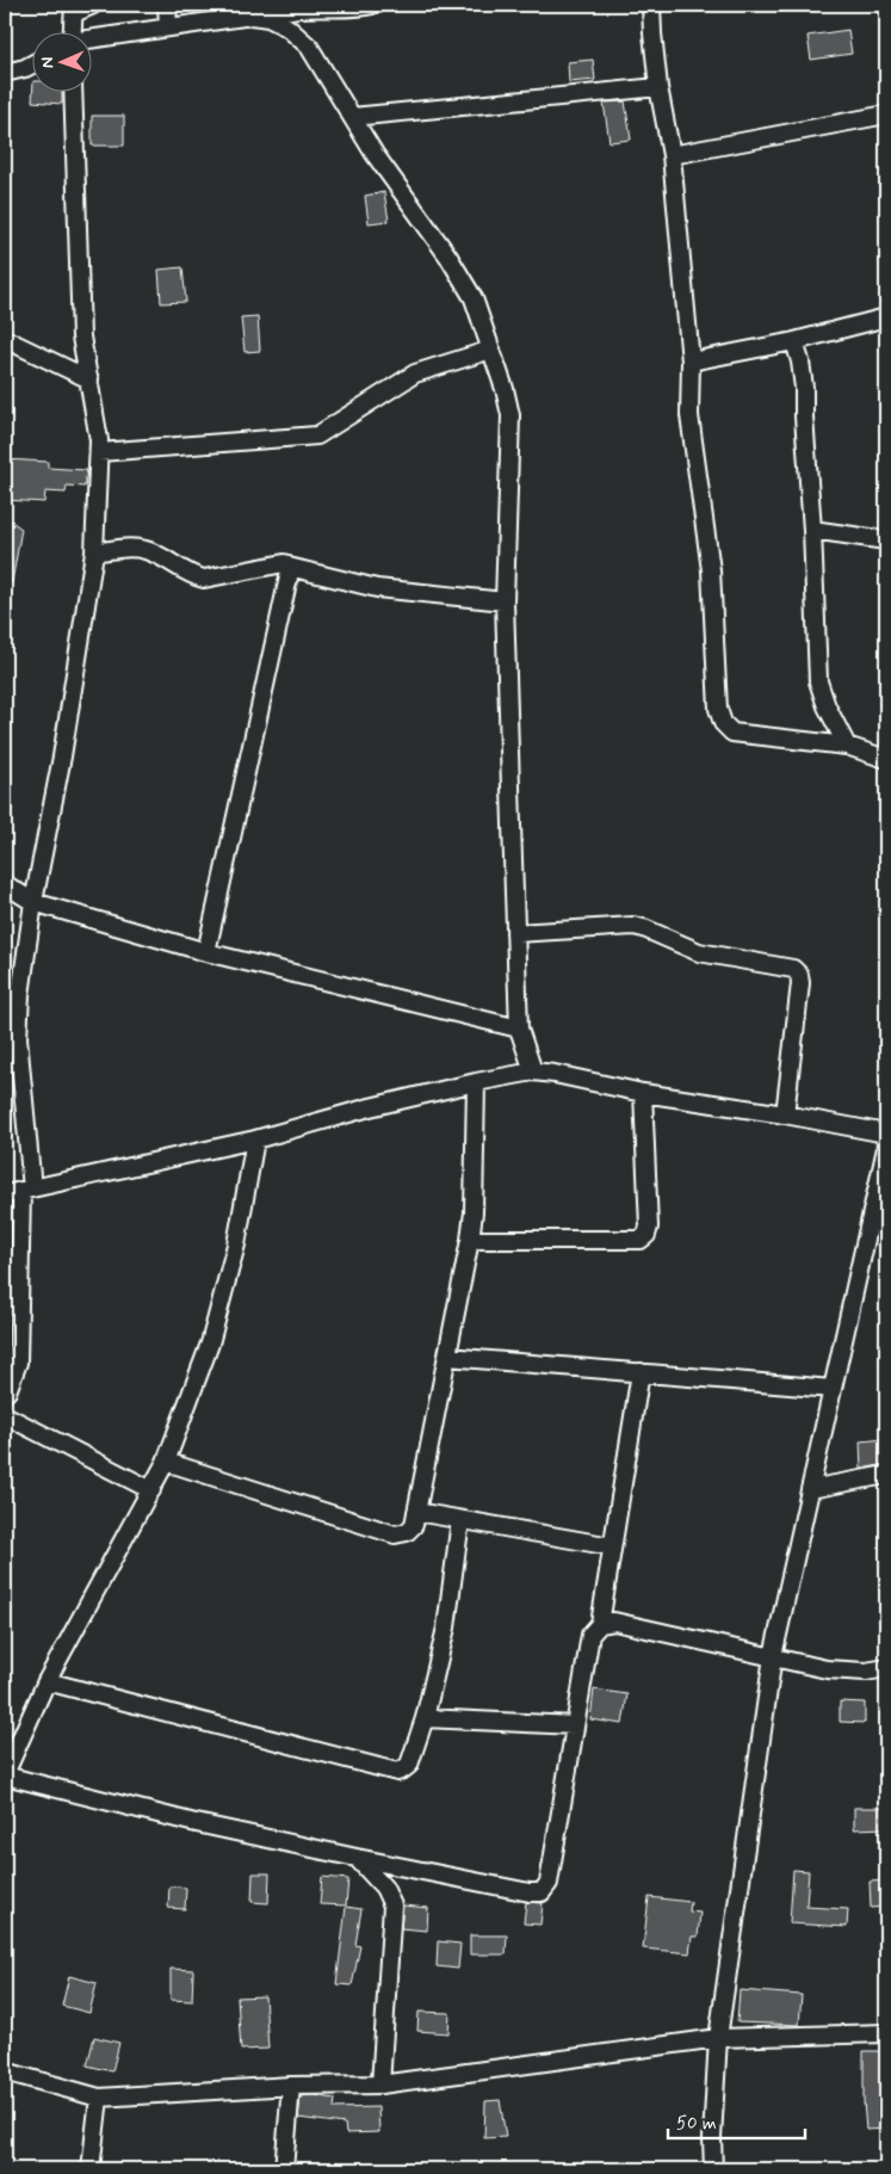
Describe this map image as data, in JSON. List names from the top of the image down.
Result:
{
  "scale_bar": "50 m",
  "north": "left"
}
